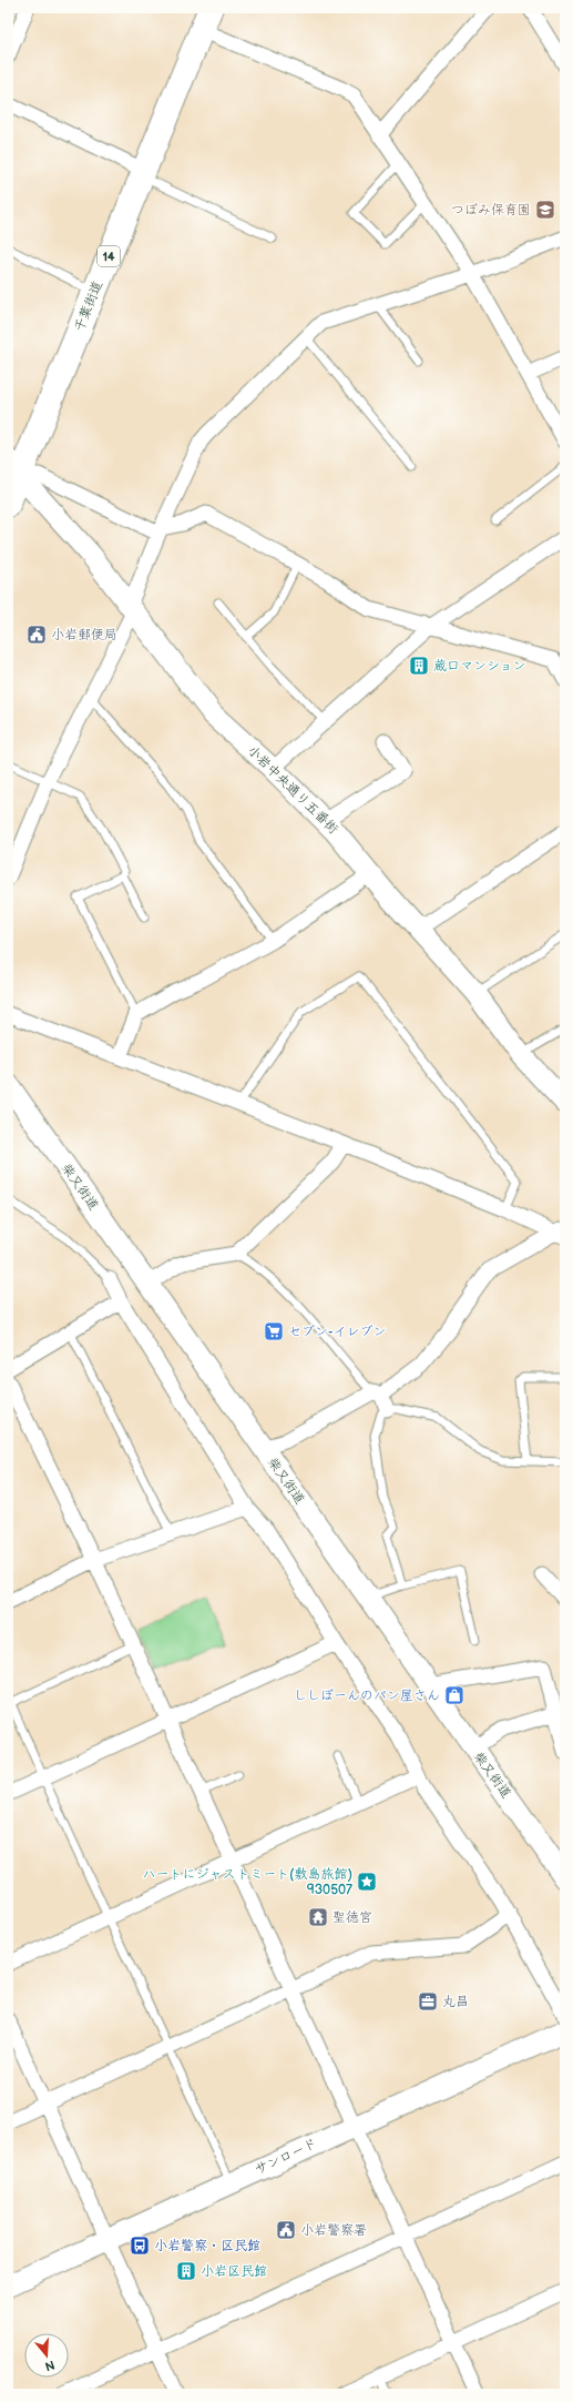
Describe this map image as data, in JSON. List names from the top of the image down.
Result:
{
  "streets": {
    "highway": ["14", "千葉街道"],
    "street": ["小岩中央通り五番街", "柴又街道", "サンロード"]
  },
  "crossings": [
    ["千葉街道", "小岩中央通り五番街"]
  ],
  "places": {
    "school or university": ["つぼみ保育園"],
    "public building": ["小岩郵便局", "小岩警察署"],
    "building": ["蔵口マンション", "小岩区民館"],
    "supermarket": ["セブン-イレブン"],
    "shop": ["ししぼーんのパン屋さん"],
    "place": ["ハートにジャストミート(敷島旅館) 930507"],
    "temple": ["聖徳宮"],
    "office": ["丸昌"],
    "bus stop": ["小岩警察・区民館"]
  },
  "north": "bottom"
}
